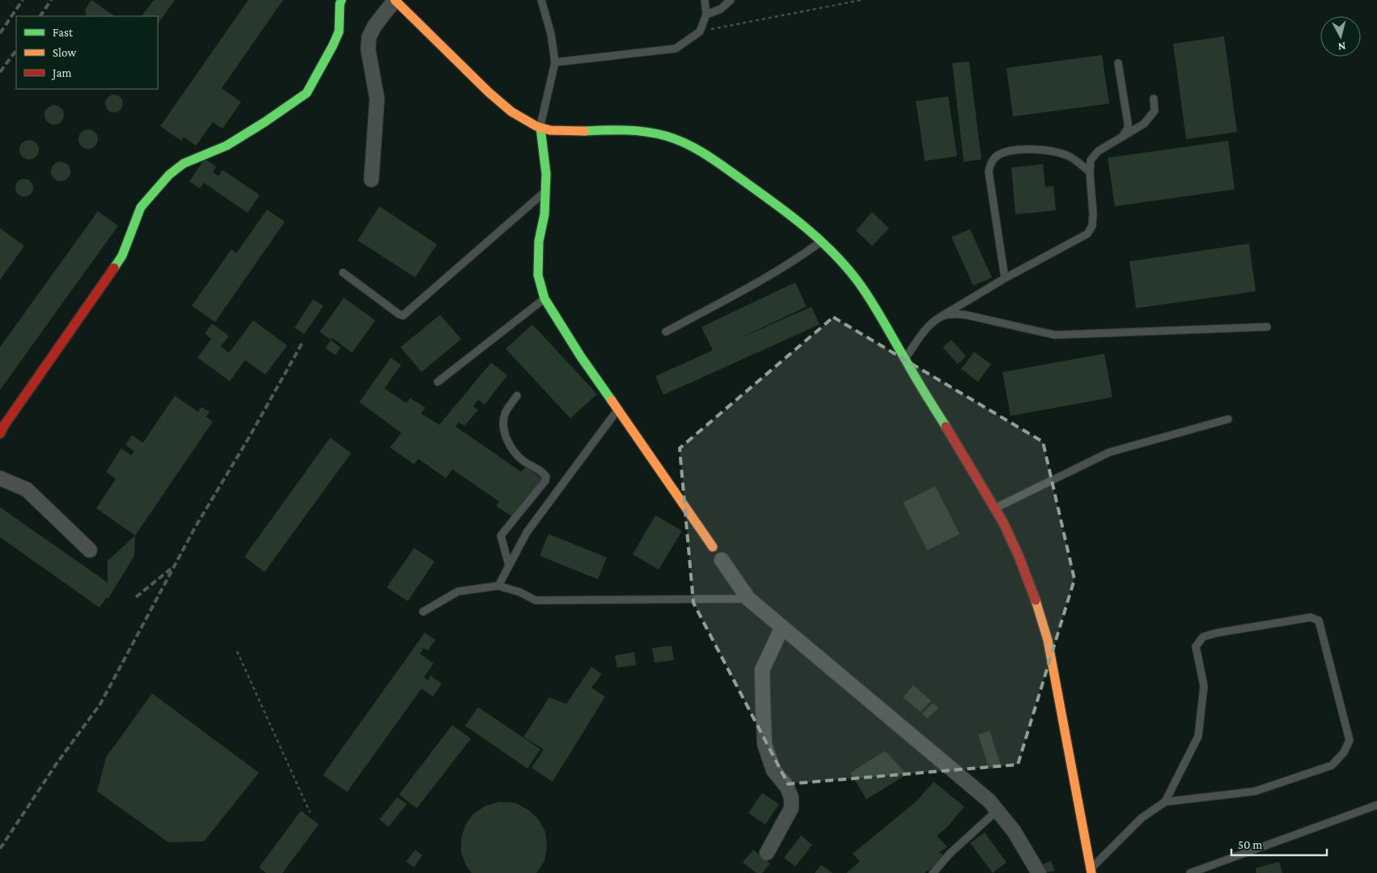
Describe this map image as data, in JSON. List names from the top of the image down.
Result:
{
  "legend": ["Fast", "Slow", "Jam"],
  "scale_bar": "50 m",
  "north": "bottom"
}
